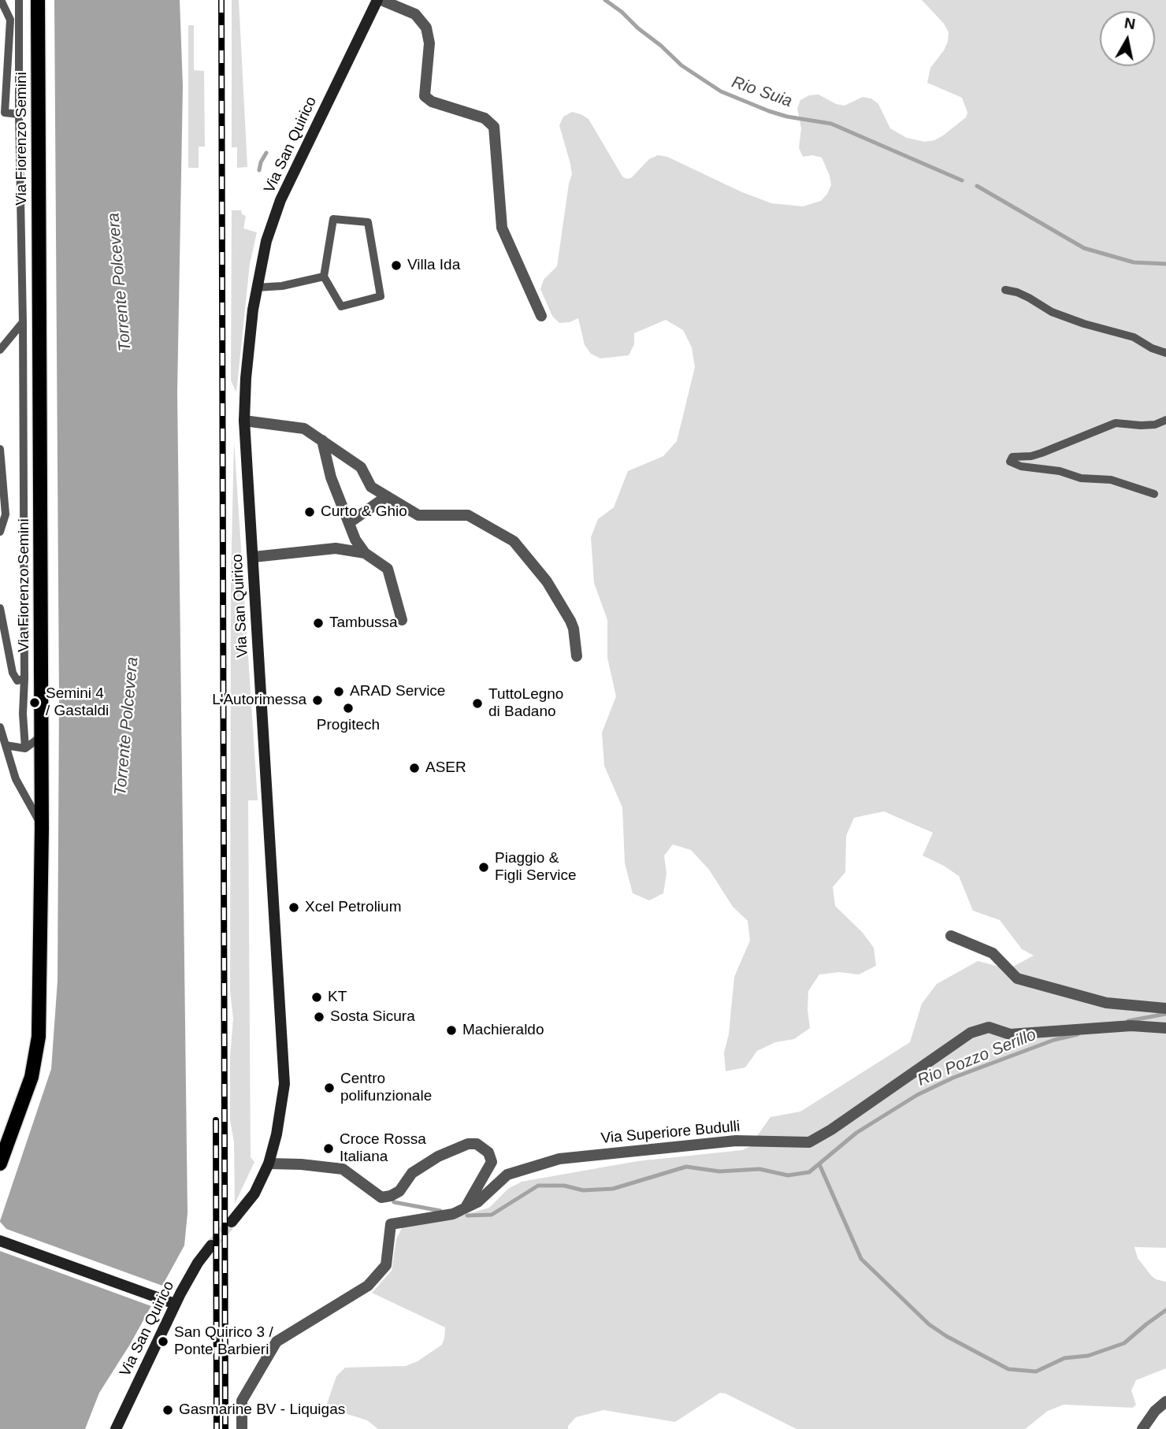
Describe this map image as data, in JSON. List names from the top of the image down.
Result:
{
  "streets": {
    "main road": ["Via Fiorenzo Semini", "Via San Quirico"],
    "street": ["Via Superiore Budulli"]
  },
  "water": ["Rio Suia", "Torrente Polcevera", "Rio Pozzo Serillo"],
  "places": [
    "Villa Ida",
    "Curto & Ghio",
    "Tambussa",
    "ARAD Service",
    "L'Autorimessa",
    "Semini 4 / Gastaldi",
    "TuttoLegno di Badano",
    "Progitech",
    "ASER",
    "Piaggio & Figli Service",
    "Xcel Petrolium",
    "KT",
    "Sosta Sicura",
    "Machieraldo",
    "Centro polifunzionale",
    "Croce Rossa Italiana",
    "San Quirico 3 / Ponte Barbieri",
    "Gasmarine BV - Liquigas"
  ],
  "north": "top"
}
